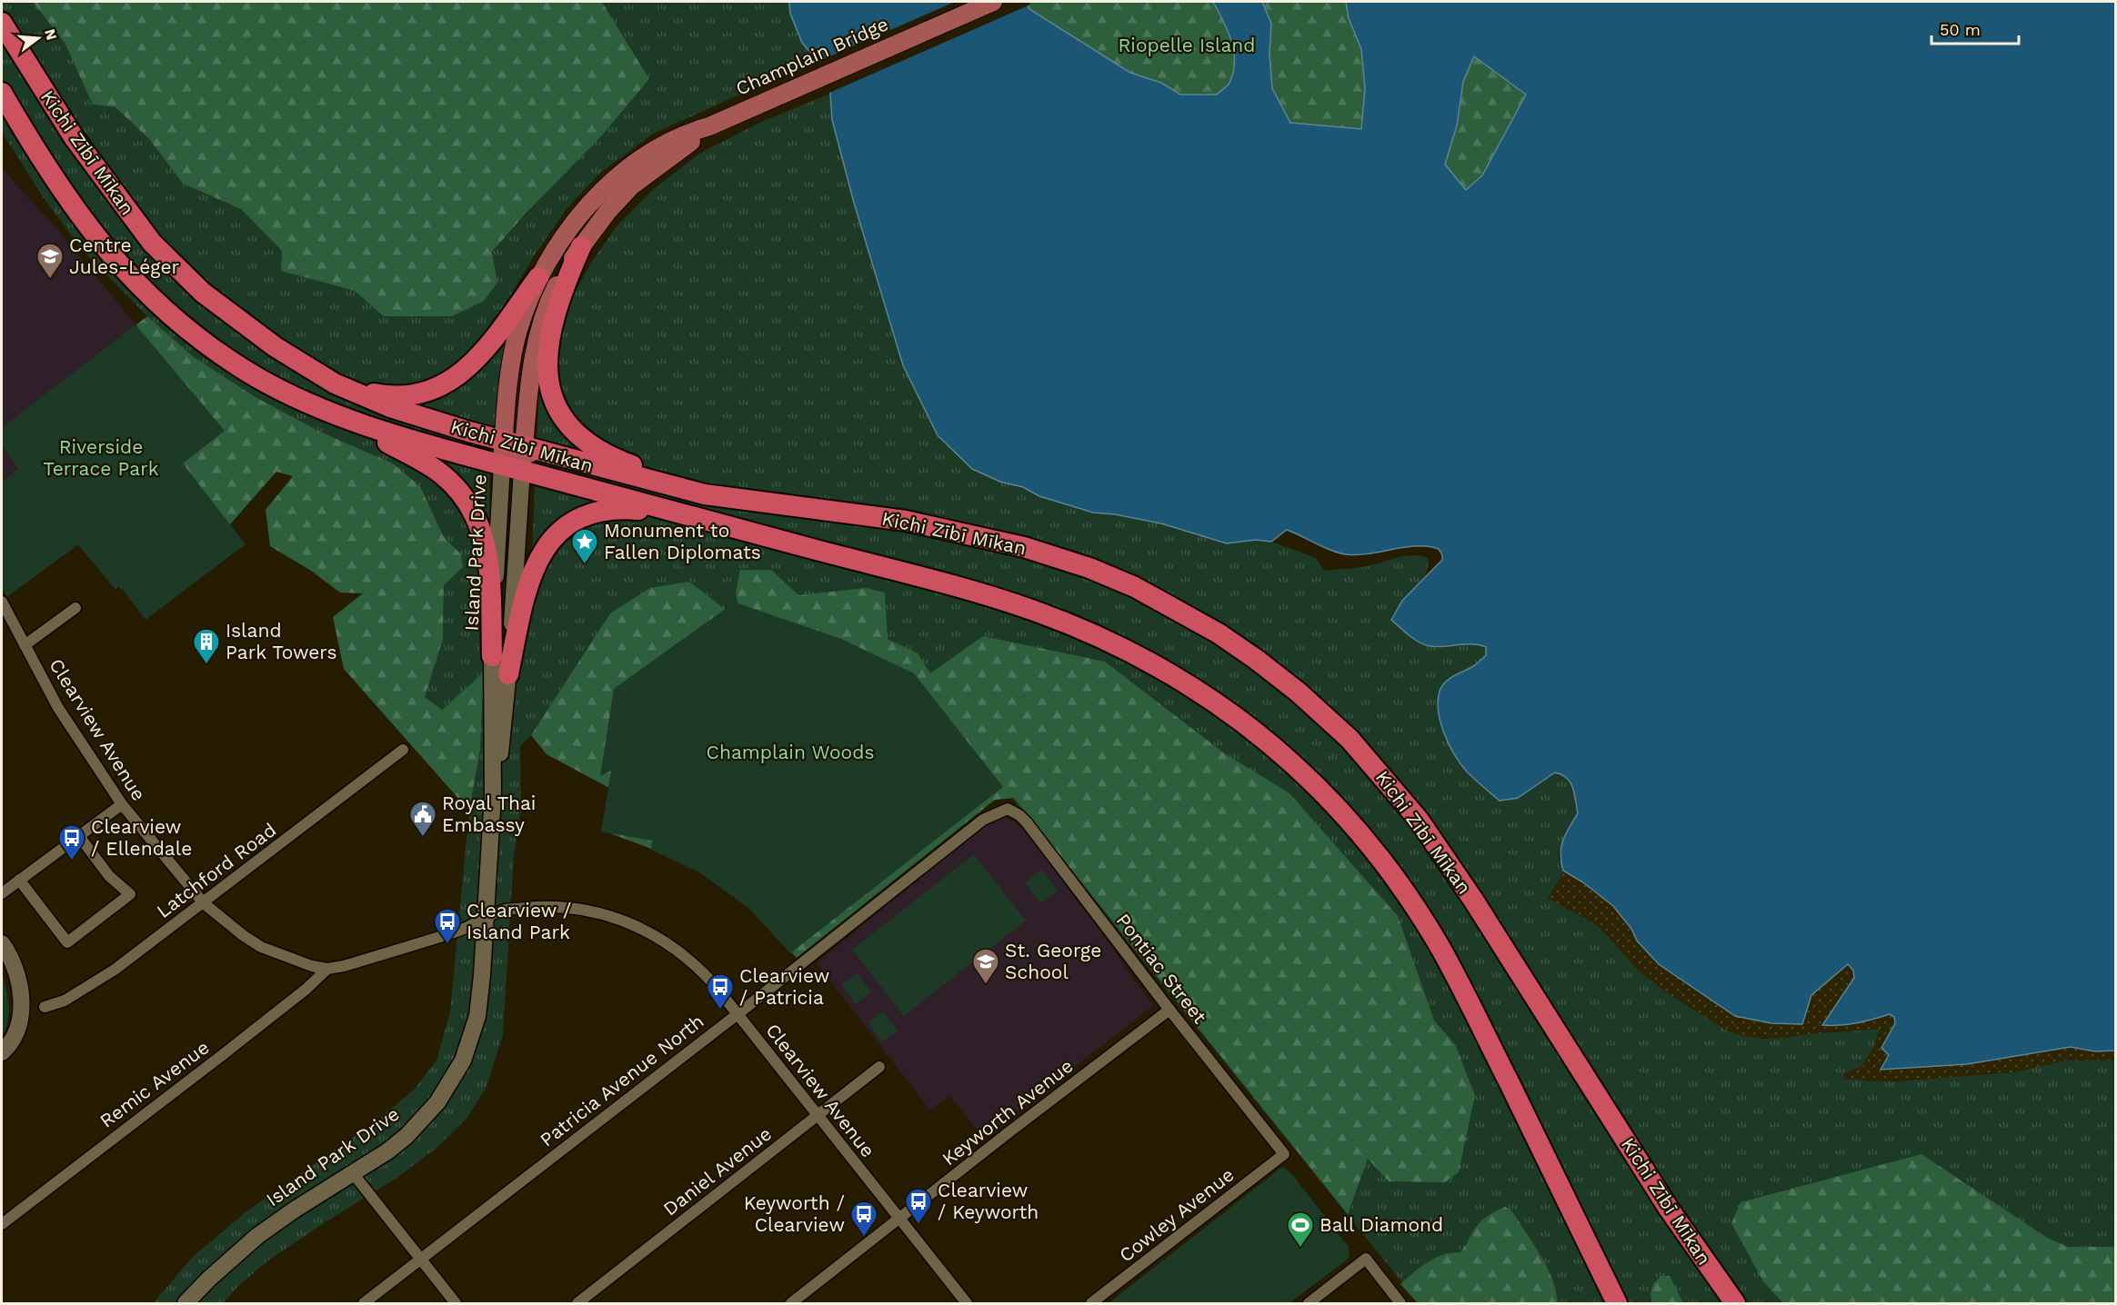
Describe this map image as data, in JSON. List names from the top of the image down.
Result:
{
  "streets": {
    "highway": ["Kichi Zībī Mīkan"],
    "main road": ["Champlain Bridge", "Island Park Drive"],
    "street": [
      "Clearview Avenue",
      "Latchford Road",
      "Pontiac Street",
      "Patricia Avenue North",
      "Remic Avenue",
      "Keyworth Avenue",
      "Daniel Avenue",
      "Cowley Avenue"
    ]
  },
  "crossings": [
    ["Champlain Bridge", "Island Park Drive"],
    ["Kichi Zībī Mīkan", "Island Park Drive"],
    ["Island Park Drive", "Clearview Avenue"],
    ["Clearview Avenue", "Latchford Road"],
    ["Clearview Avenue", "Patricia Avenue North"],
    ["Clearview Avenue", "Remic Avenue"],
    ["Clearview Avenue", "Keyworth Avenue"],
    ["Clearview Avenue", "Daniel Avenue"],
    ["Pontiac Street", "Patricia Avenue North"],
    ["Pontiac Street", "Keyworth Avenue"],
    ["Pontiac Street", "Cowley Avenue"]
  ],
  "parks": ["Riopelle Island", "Riverside Terrace Park", "Champlain Woods"],
  "places": {
    "school or university": ["Centre Jules-Léger", "St. George School"],
    "place": ["Monument to Fallen Diplomats"],
    "building": ["Island Park Towers"],
    "public building": ["Royal Thai Embassy"],
    "bus stop": [
      "Clearview / Ellendale",
      "Clearview / Island Park",
      "Clearview / Patricia",
      "Clearview / Keyworth",
      "Keyworth / Clearview"
    ],
    "sports": ["Ball Diamond"]
  },
  "scale_bar": "50 m",
  "north": "right"
}
